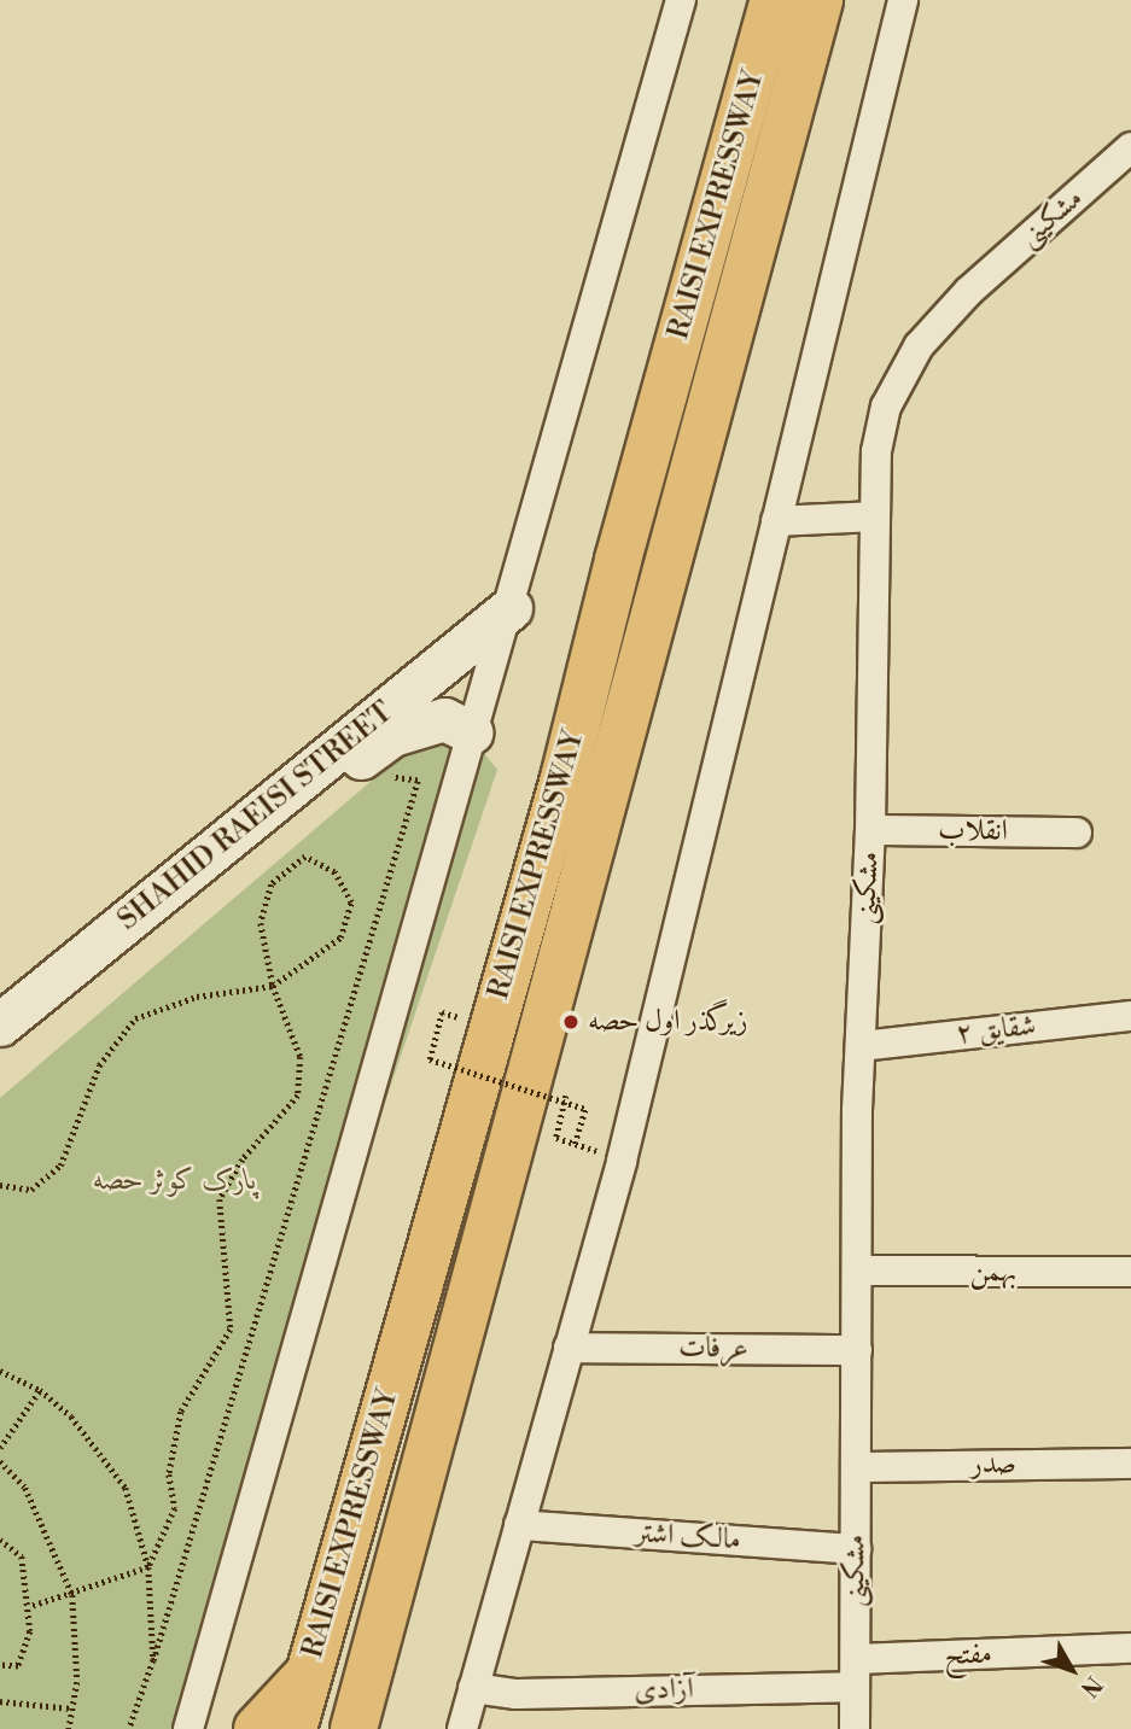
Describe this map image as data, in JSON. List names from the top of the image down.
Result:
{
  "streets": {
    "highway": ["RAISI EXPRESSWAY"],
    "main road": ["SHAHID RAEISI STREET"],
    "street": [
      "مشکینی",
      "انقلاب",
      "شقایق ۲",
      "بهمن",
      "عرفات",
      "صدر",
      "مالک اشتر",
      "مفتح",
      "آزادی"
    ]
  },
  "crossings": [
    ["مشکینی", "انقلاب"],
    ["مشکینی", "شقایق ۲"],
    ["مشکینی", "بهمن"],
    ["مشکینی", "عرفات"],
    ["مشکینی", "صدر"],
    ["مشکینی", "مالک اشتر"],
    ["مشکینی", "مفتح"],
    ["مشکینی", "آزادی"],
    ["مفتح", "آزادی"]
  ],
  "parks": ["پارک کوثر حصه"],
  "places": ["زیرگذر اول حصه"],
  "north": "bottom right"
}
